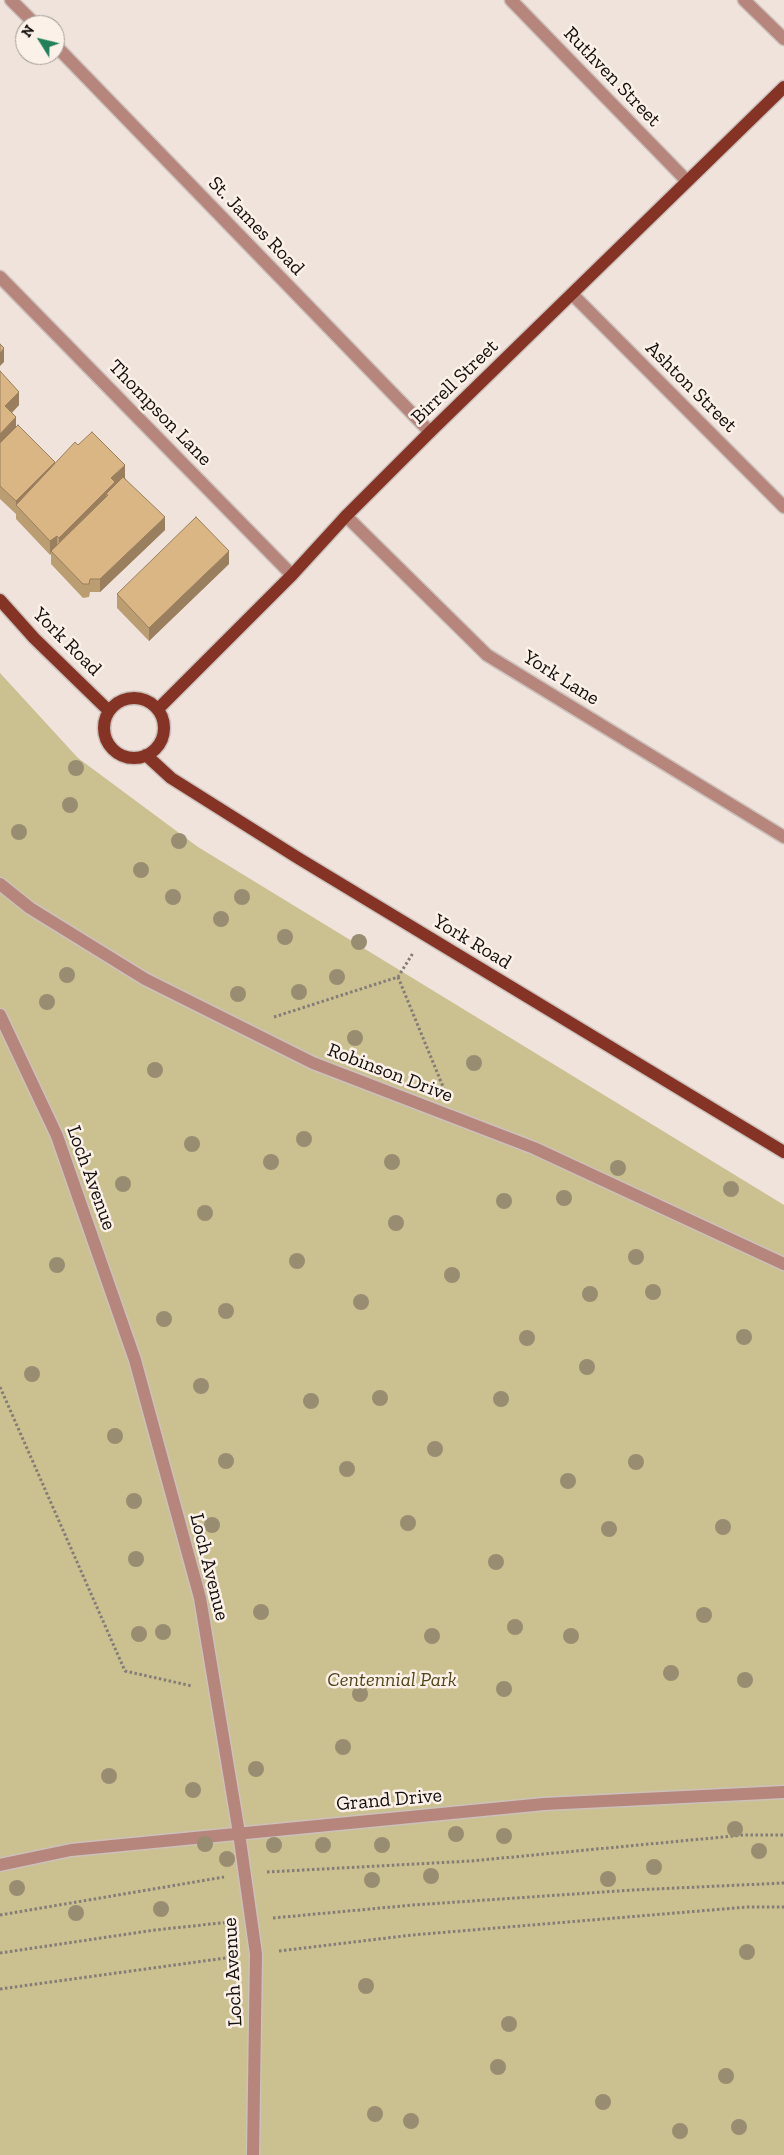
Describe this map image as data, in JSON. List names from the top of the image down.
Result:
{
  "streets": {
    "main road": ["Birrell Street", "York Road"],
    "street": [
      "Ruthven Street",
      "St. James Road",
      "Ashton Street",
      "Thompson Lane",
      "York Lane",
      "Robinson Drive",
      "Loch Avenue",
      "Grand Drive"
    ]
  },
  "crossings": [
    ["Ruthven Street", "Birrell Street"],
    ["St. James Road", "Birrell Street"],
    ["Birrell Street", "Ashton Street"],
    ["Birrell Street", "Thompson Lane"],
    ["Birrell Street", "York Road"],
    ["Birrell Street", "York Lane"],
    ["Loch Avenue", "Grand Drive"]
  ],
  "parks": ["Centennial Park"],
  "north": "top left"
}
